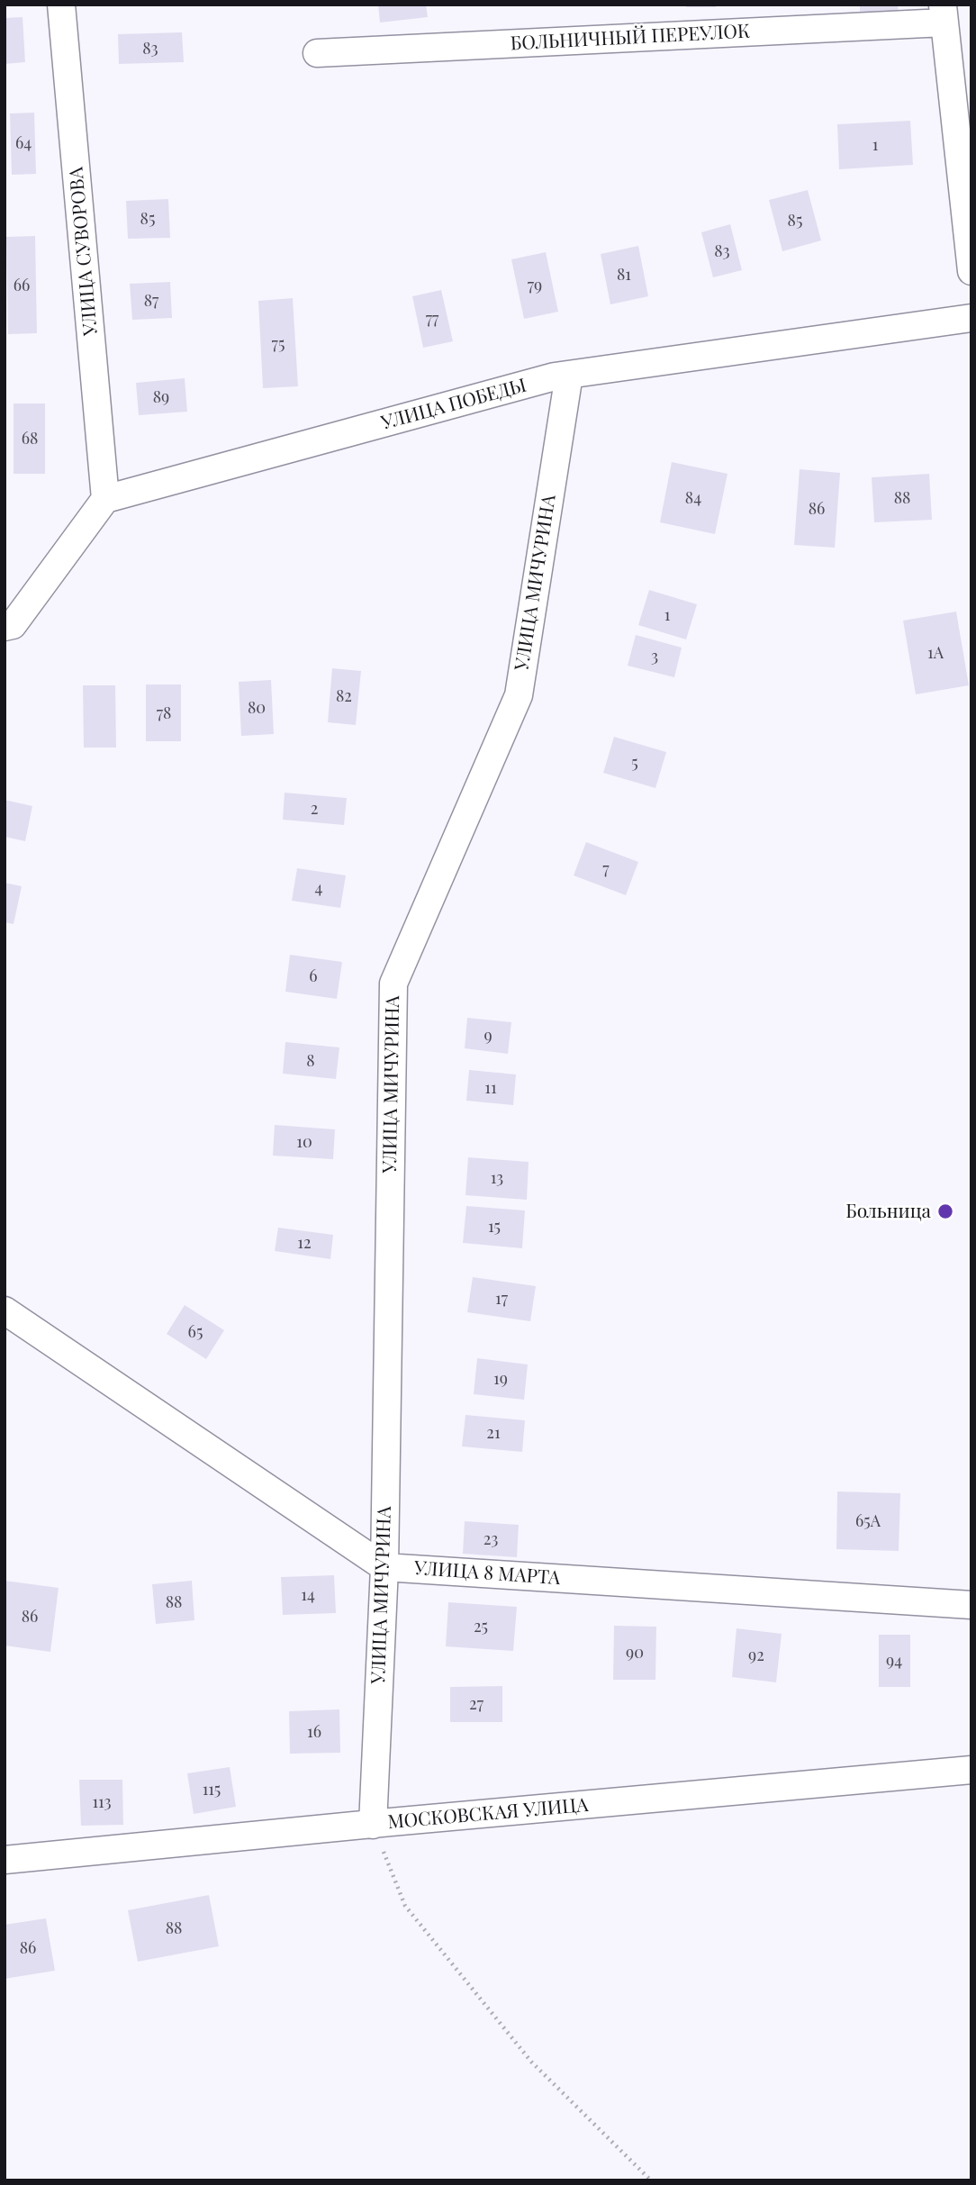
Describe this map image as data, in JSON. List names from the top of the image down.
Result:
{
  "streets": {
    "street": [
      "БОЛЬНИЧНЫЙ ПЕРЕУЛОК",
      "УЛИЦА СУВОРОВА",
      "УЛИЦА ПОБЕДЫ",
      "УЛИЦА МИЧУРИНА",
      "УЛИЦА 8 МАРТА",
      "МОСКОВСКАЯ УЛИЦА"
    ]
  },
  "crossings": [
    ["УЛИЦА СУВОРОВА", "УЛИЦА ПОБЕДЫ"],
    ["УЛИЦА ПОБЕДЫ", "УЛИЦА МИЧУРИНА"],
    ["УЛИЦА МИЧУРИНА", "УЛИЦА 8 МАРТА"],
    ["УЛИЦА МИЧУРИНА", "МОСКОВСКАЯ УЛИЦА"]
  ],
  "places": ["Больница"],
  "house_numbers": [
    "83",
    "64",
    "1",
    "85",
    "85",
    "83",
    "81",
    "66",
    "79",
    "87",
    "77",
    "75",
    "89",
    "68",
    "84",
    "88",
    "86",
    "1",
    "1А",
    "3",
    "82",
    "80",
    "78",
    "5",
    "2",
    "7",
    "4",
    "6",
    "9",
    "8",
    "11",
    "10",
    "13",
    "15",
    "12",
    "17",
    "65",
    "19",
    "21",
    "65А",
    "23",
    "14",
    "88",
    "86",
    "25",
    "90",
    "92",
    "94",
    "27",
    "16",
    "115",
    "113",
    "88",
    "86"
  ]
}
